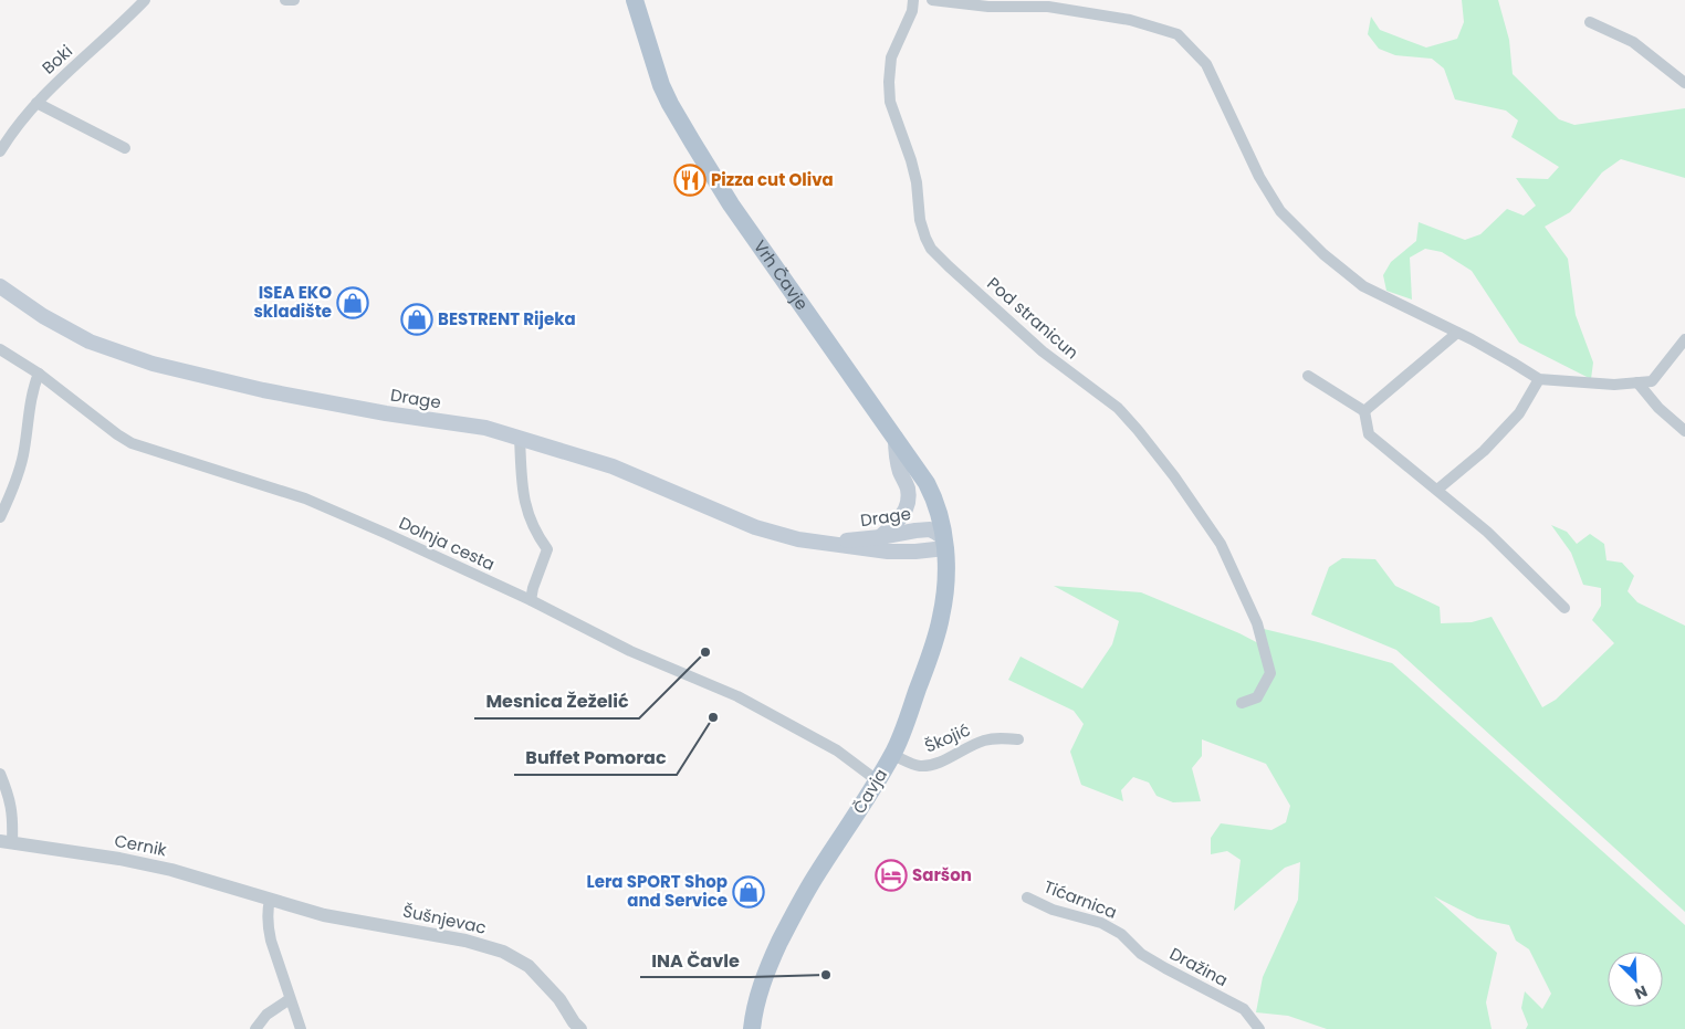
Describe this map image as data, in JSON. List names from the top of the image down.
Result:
{
  "streets": {
    "main road": ["Vrh Čavje", "Drage", "Čavja"],
    "street": [
      "Boki",
      "Pod stranicun",
      "Dolnja cesta",
      "Škojić",
      "Cernik",
      "Tićarnica",
      "Šušnjevac",
      "Dražina"
    ]
  },
  "crossings": [
    ["Vrh Čavje", "Drage"],
    ["Vrh Čavje", "Čavja"],
    ["Drage", "Čavja"],
    ["Dolnja cesta", "Čavja"],
    ["Škojić", "Čavja"],
    ["Cernik", "Šušnjevac"],
    ["Tićarnica", "Dražina"]
  ],
  "places": {
    "restaurant": ["Pizza cut Oliva"],
    "shop": ["ISEA EKO skladište", "BESTRENT Rijeka", "Lera SPORT Shop and Service"],
    "other": ["Mesnica Žeželić", "Buffet Pomorac", "INA Čavle"],
    "hotel": ["Saršon"]
  },
  "north": "bottom right"
}
